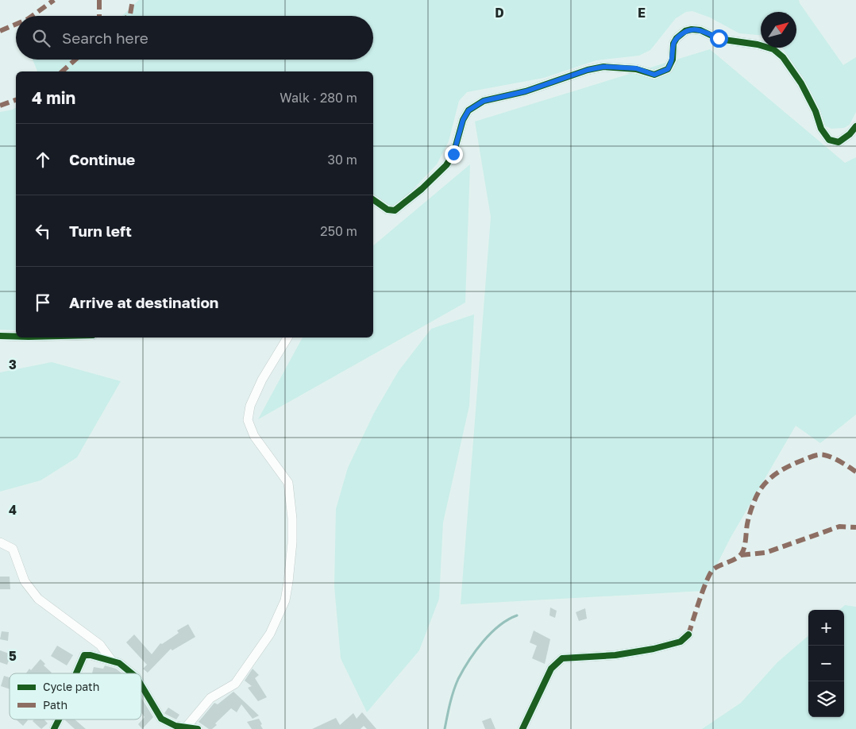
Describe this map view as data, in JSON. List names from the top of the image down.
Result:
{
  "legend": ["Cycle path", "Path"],
  "north": "top right",
  "page": {
    "search": "Search here",
    "heading": ["4 min", "Walk · 280 m"],
    "list": [
      ["Continue", "30 m"],
      ["Turn left", "250 m"],
      "Arrive at destination"
    ],
    "map_buttons": ["+", "−"]
  },
  "grid": {
    "columns": ["D", "E"],
    "rows": ["3", "4", "5"]
  }
}
